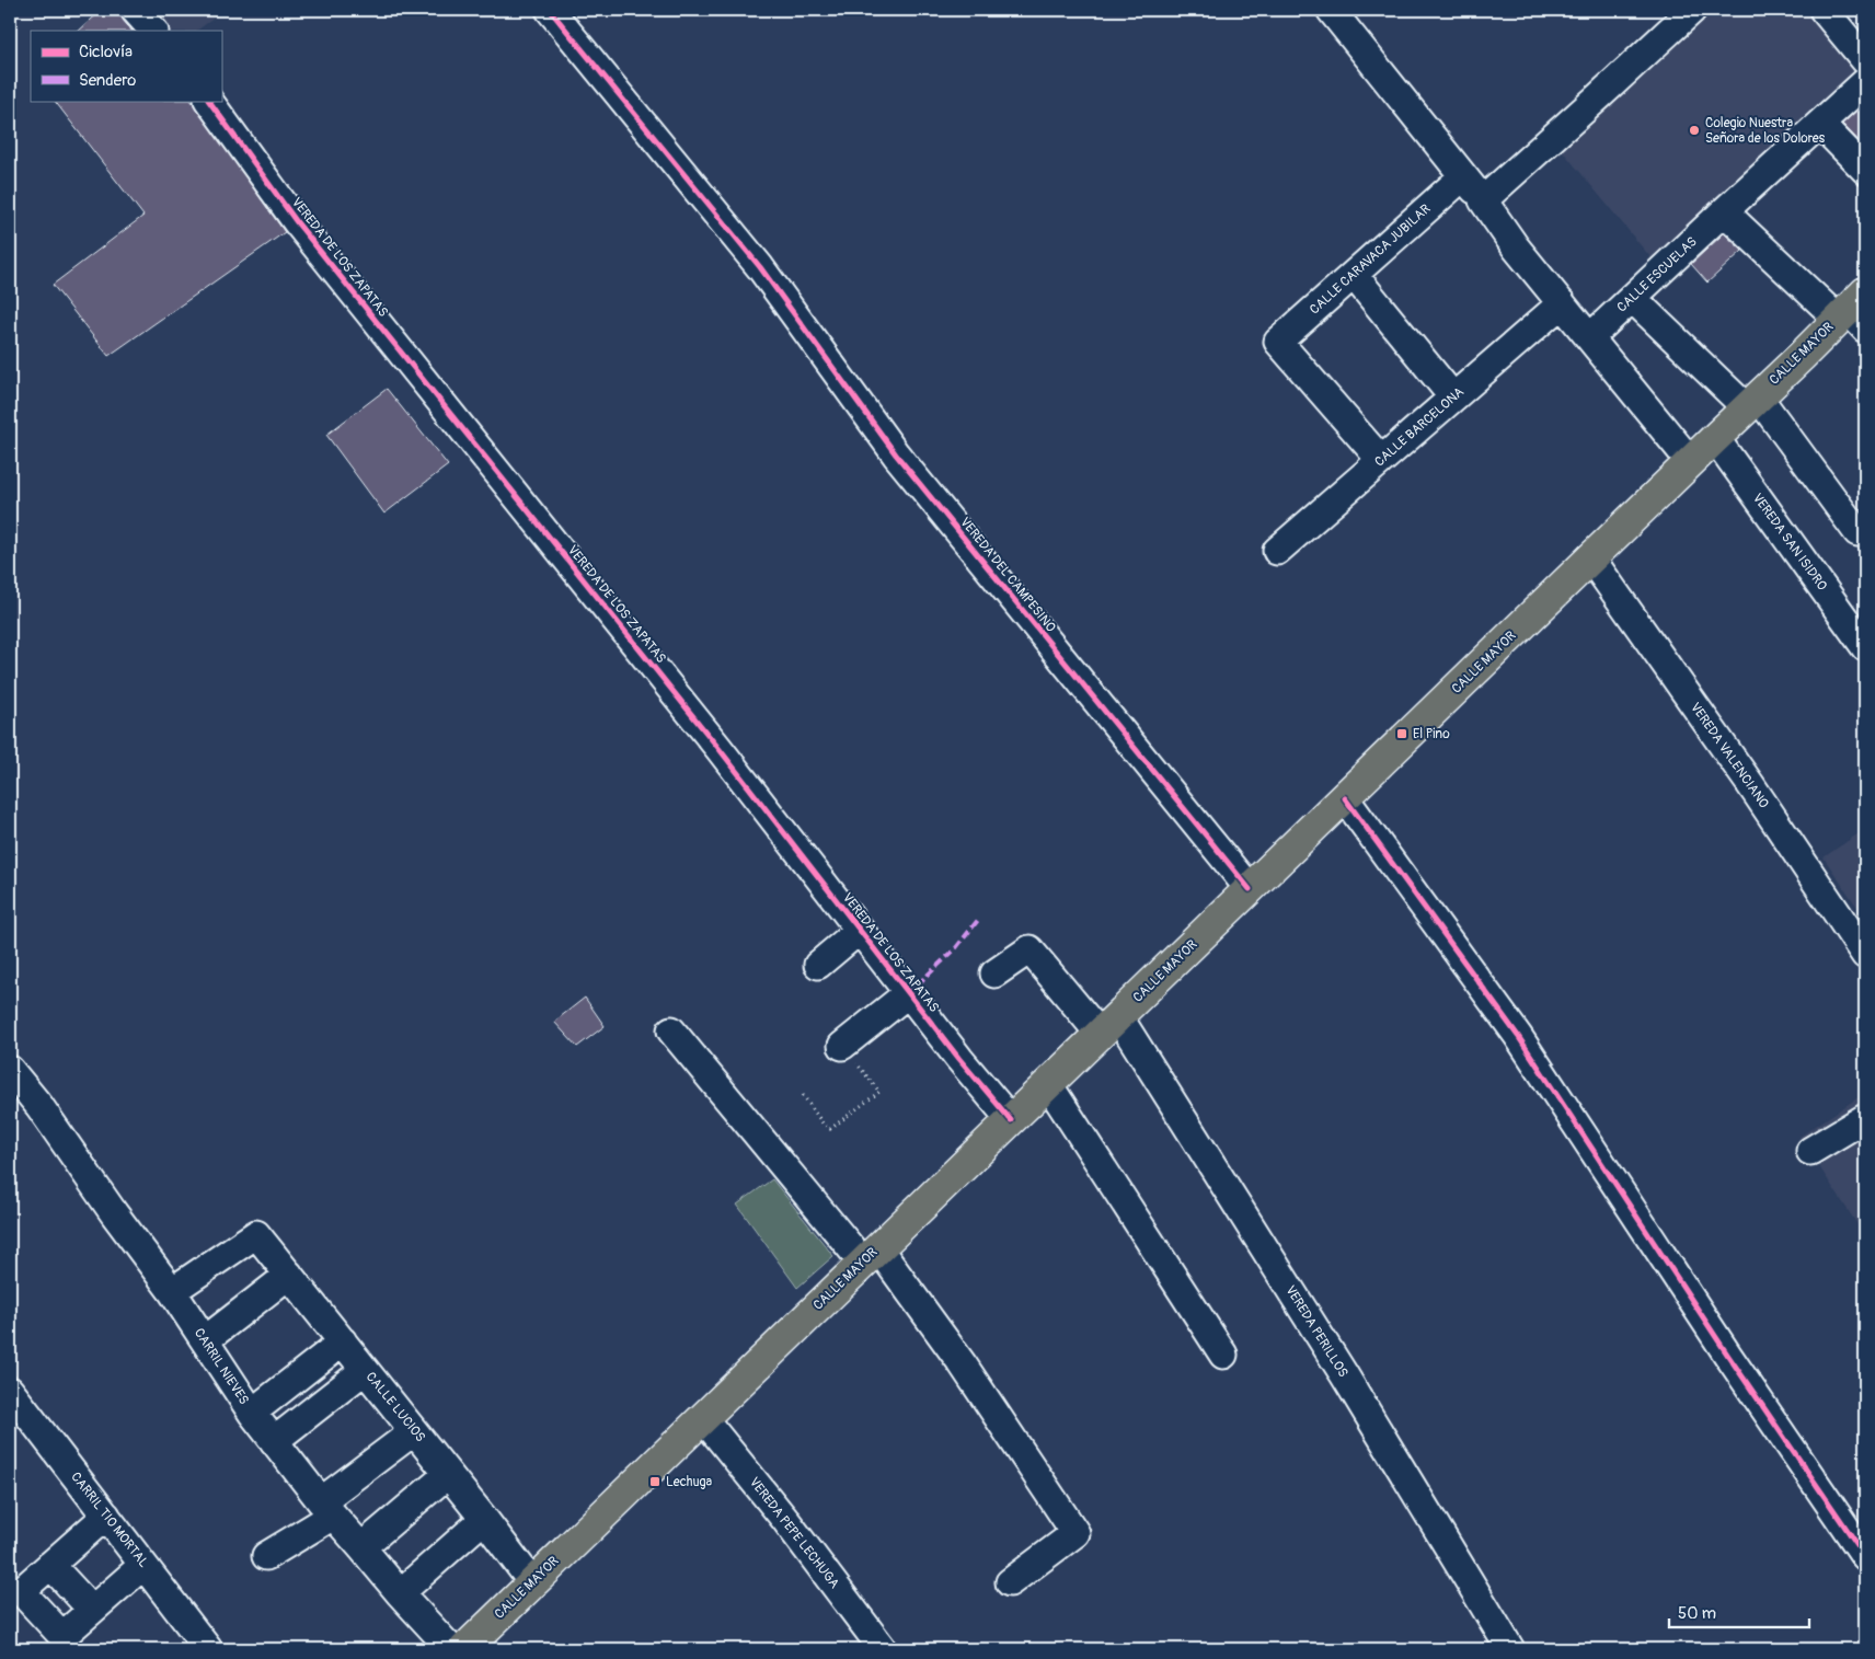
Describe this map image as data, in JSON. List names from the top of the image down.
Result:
{
  "streets": {
    "main road": ["CALLE MAYOR"],
    "street": [
      "VEREDA DE LOS ZAPATAS",
      "CALLE CARAVACA JUBILAR",
      "CALLE ESCUELAS",
      "CALLE BARCELONA",
      "VEREDA SAN ISIDRO",
      "VEREDA DEL CAMPESINO",
      "VEREDA VALENCIANO",
      "VEREDA PERILLOS",
      "CARRIL NIEVES",
      "CALLE LUCIOS",
      "CARRIL TIO MORTAL",
      "VEREDA PEPE LECHUGA"
    ]
  },
  "crossings": [
    ["VEREDA DE LOS ZAPATAS", "CALLE MAYOR"],
    ["CALLE CARAVACA JUBILAR", "CALLE BARCELONA"],
    ["CALLE MAYOR", "VEREDA SAN ISIDRO"],
    ["CALLE MAYOR", "VEREDA DEL CAMPESINO"],
    ["CALLE MAYOR", "VEREDA VALENCIANO"],
    ["CALLE MAYOR", "VEREDA PERILLOS"],
    ["CALLE MAYOR", "CALLE LUCIOS"],
    ["CALLE MAYOR", "VEREDA PEPE LECHUGA"],
    ["CARRIL NIEVES", "CALLE LUCIOS"]
  ],
  "places": {
    "other": ["Colegio Nuestra Señora de los Dolores"],
    "transit": ["El Pino", "Lechuga"]
  },
  "legend": ["Ciclovía", "Sendero"],
  "scale_bar": "50 m"
}
